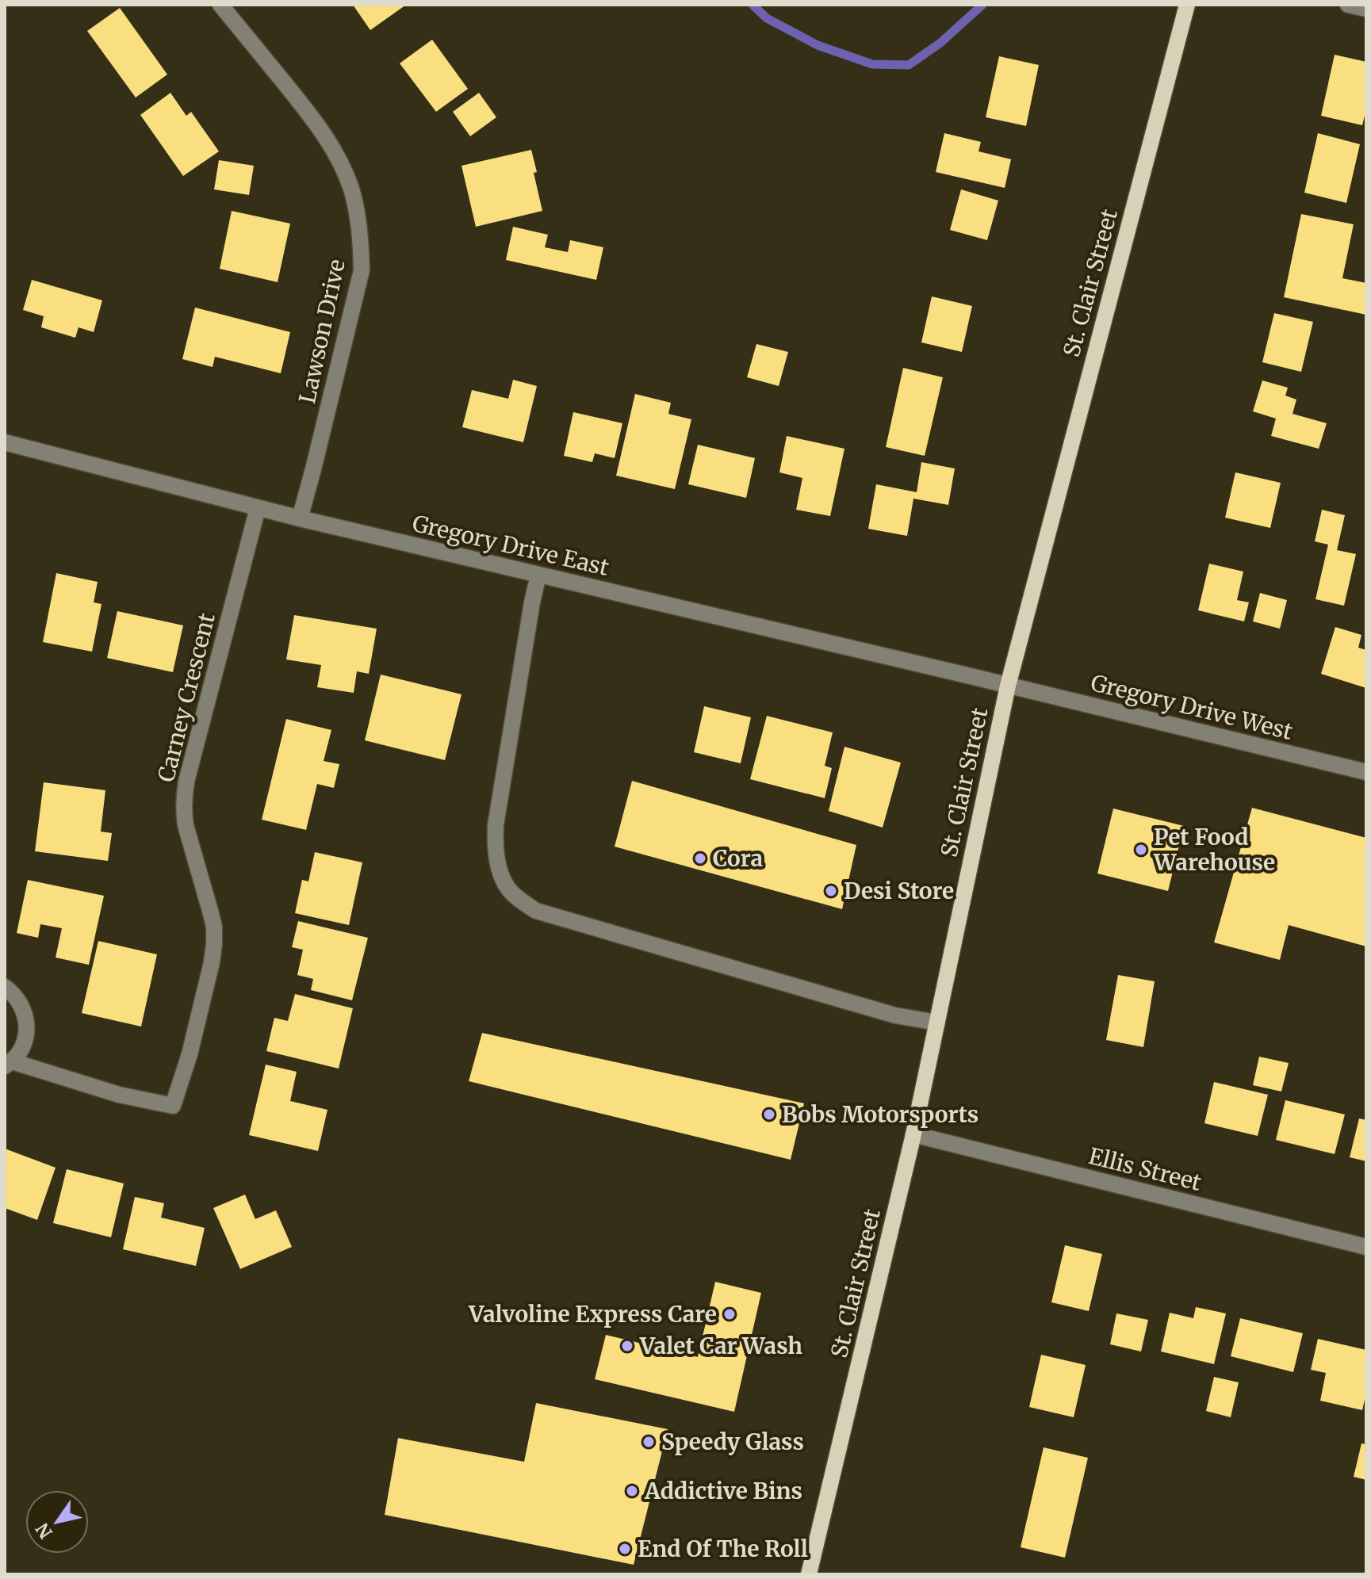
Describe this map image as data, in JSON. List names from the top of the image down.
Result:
{
  "streets": {
    "main road": ["St. Clair Street"],
    "street": [
      "Lawson Drive",
      "Gregory Drive East",
      "Carney Crescent",
      "Gregory Drive West",
      "Ellis Street"
    ]
  },
  "crossings": [
    ["St. Clair Street", "Gregory Drive East"],
    ["St. Clair Street", "Gregory Drive West"],
    ["St. Clair Street", "Ellis Street"],
    ["Lawson Drive", "Gregory Drive East"],
    ["Gregory Drive East", "Carney Crescent"],
    ["Gregory Drive East", "Gregory Drive West"]
  ],
  "places": [
    "Pet Food Warehouse",
    "Cora",
    "Desi Store",
    "Bobs Motorsports",
    "Valvoline Express Care",
    "Valet Car Wash",
    "Speedy Glass",
    "Addictive Bins",
    "End Of The Roll"
  ],
  "north": "bottom left"
}
